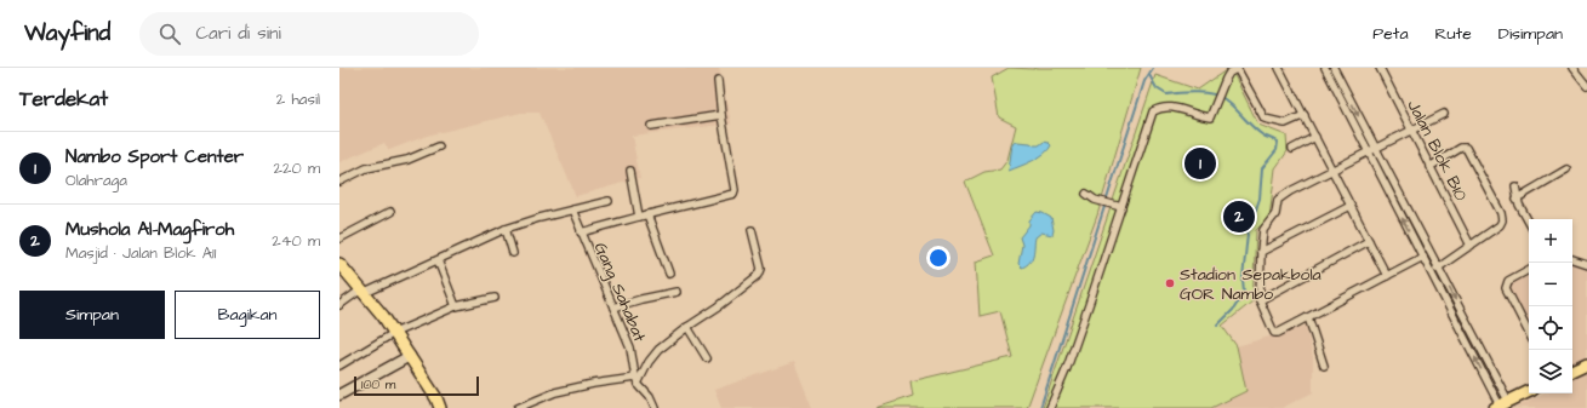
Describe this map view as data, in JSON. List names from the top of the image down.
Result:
{
  "streets": {
    "street": ["Jalan Blok B10", "Gang Sahabat"]
  },
  "places": ["Stadion Sepakbola GOR Nambo"],
  "scale_bar": "100 m",
  "page": {
    "header": "Wayfind",
    "search": "Cari di sini",
    "nav": ["Peta", "Rute", "Disimpan"],
    "heading": ["Terdekat", "2 hasil"],
    "list": [
      {
        "mark": "1",
        "name": "Nambo Sport Center",
        "note": "Olahraga",
        "value": "220 m"
      },
      {
        "mark": "2",
        "name": "Mushola Al-Magfiroh",
        "note": "Masjid · Jalan Blok A11",
        "value": "240 m"
      }
    ],
    "pins": ["1", "2"],
    "map_buttons": ["+", "−"],
    "buttons": ["Simpan", "Bagikan"],
    "scale": "100 m"
  }
}
